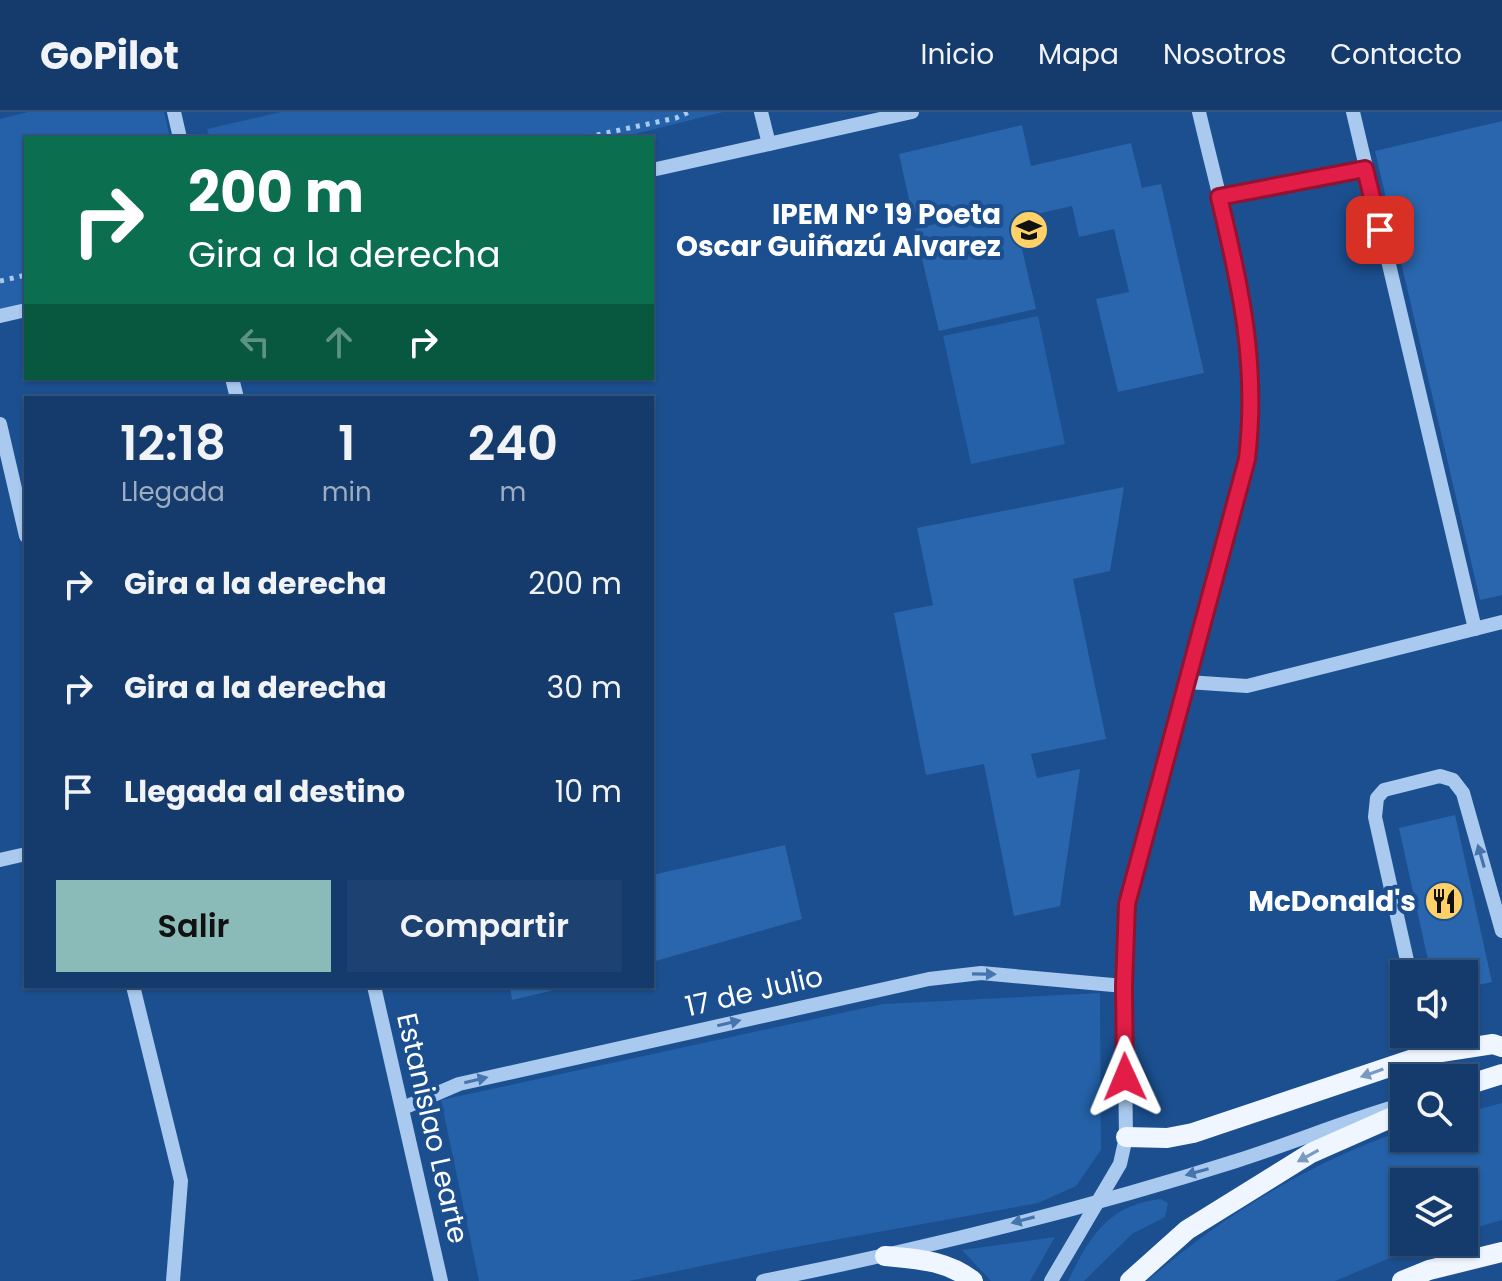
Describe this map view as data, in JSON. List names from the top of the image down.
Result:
{
  "streets": {
    "street": ["17 de Julio", "Estanislao Learte"]
  },
  "crossings": [
    ["17 de Julio", "Estanislao Learte"]
  ],
  "one_way": ["17 de Julio"],
  "places": {
    "school or university": ["IPEM Nº 19 Poeta Oscar Guiñazú Alvarez"],
    "restaurant": ["McDonald's"]
  },
  "page": {
    "header": "GoPilot",
    "nav": [
      "Inicio",
      "Mapa",
      "Nosotros",
      "Contacto"
    ],
    "turn": ["200 m", "Gira a la derecha"],
    "eta": [
      "12:18",
      "Llegada",
      "1",
      "min",
      "240",
      "m"
    ],
    "list": [
      {
        "name": "Gira a la derecha",
        "value": "200 m"
      },
      {
        "name": "Gira a la derecha",
        "value": "30 m"
      },
      {
        "name": "Llegada al destino",
        "value": "10 m"
      }
    ],
    "buttons": ["Salir", "Compartir"]
  }
}
